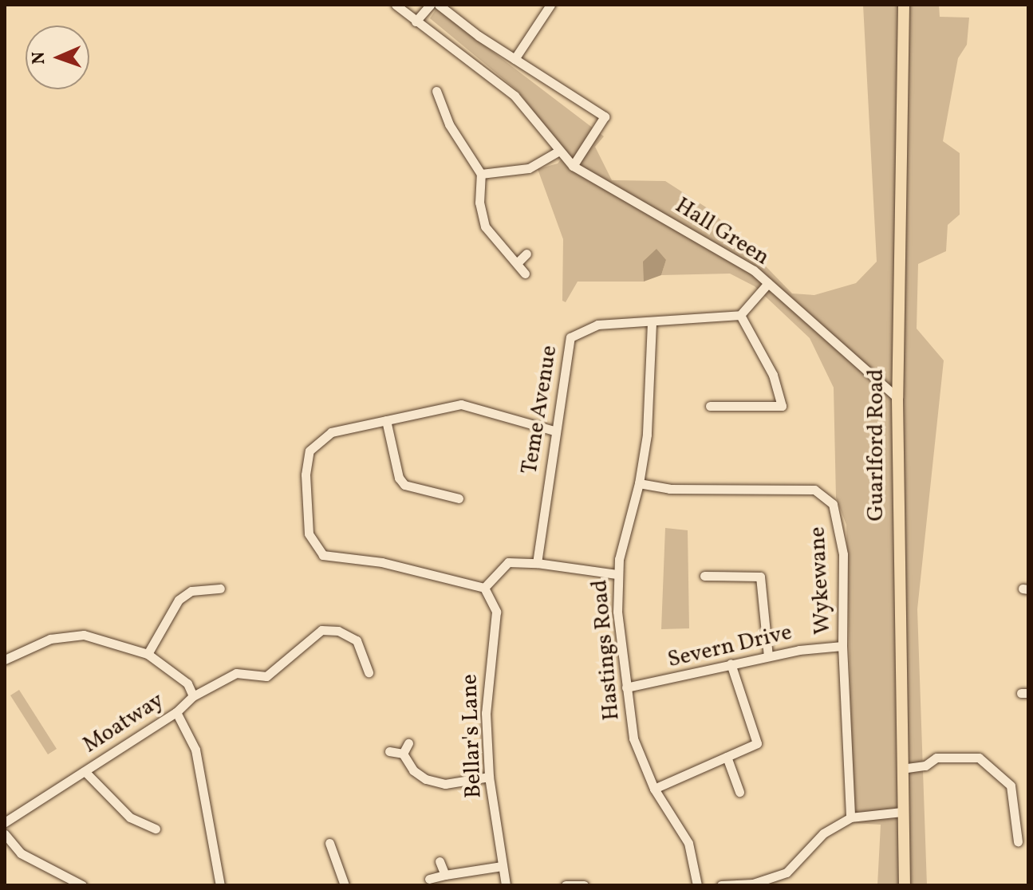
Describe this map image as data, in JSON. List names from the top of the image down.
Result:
{
  "streets": {
    "main road": ["Guarlford Road"],
    "street": [
      "Hall Green",
      "Teme Avenue",
      "Wykewane",
      "Severn Drive",
      "Hastings Road",
      "Moatway",
      "Bellar's Lane"
    ]
  },
  "crossings": [
    ["Hall Green", "Guarlford Road"],
    ["Teme Avenue", "Hastings Road"],
    ["Wykewane", "Severn Drive"],
    ["Wykewane", "Hastings Road"],
    ["Severn Drive", "Hastings Road"]
  ],
  "north": "left"
}
